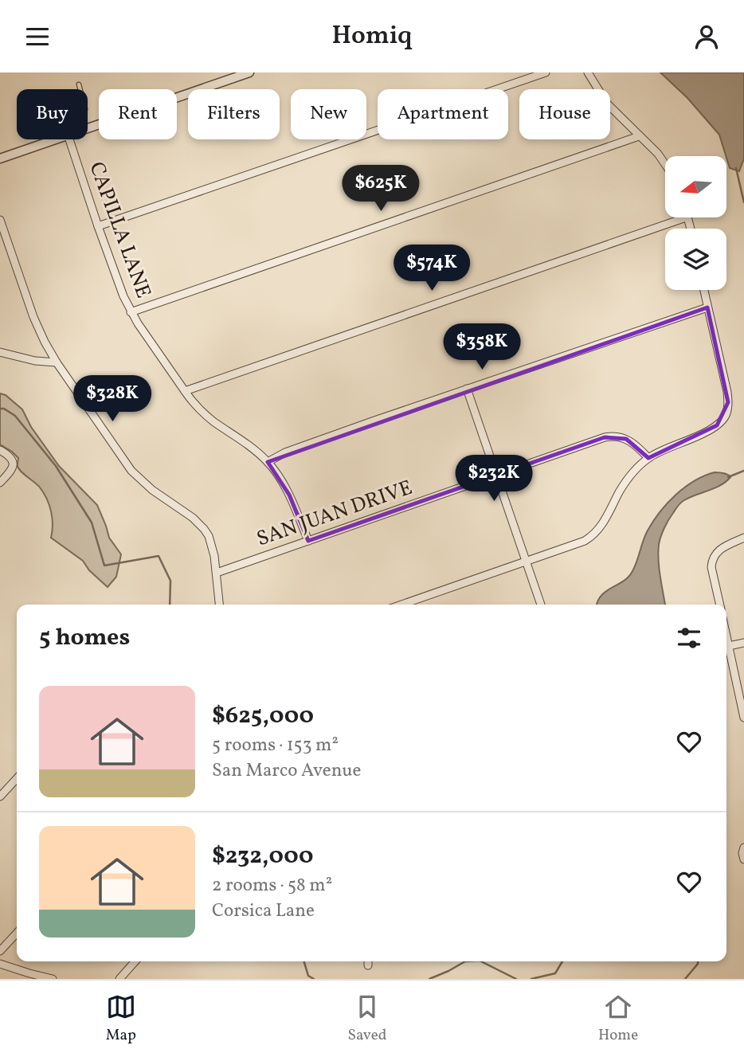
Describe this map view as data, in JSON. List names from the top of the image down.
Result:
{
  "streets": {
    "street": ["CAPILLA LANE", "SAN JUAN DRIVE"]
  },
  "crossings": [
    ["CAPILLA LANE", "SAN JUAN DRIVE"]
  ],
  "north": "left",
  "page": {
    "header": "Homiq",
    "chip": [
      "Buy",
      "Rent",
      "Filters",
      "New",
      "Apartment",
      "House"
    ],
    "price": [
      "$625K",
      "$574K",
      "$358K",
      "$328K",
      "$232K"
    ],
    "heading": "5 homes",
    "list": [
      {
        "name": "$625,000",
        "note": "5 rooms · 153 m² · San Marco Avenue"
      },
      {
        "name": "$232,000",
        "note": "2 rooms · 58 m² · Corsica Lane"
      }
    ],
    "tabs": ["Map", "Saved", "Home"]
  }
}
